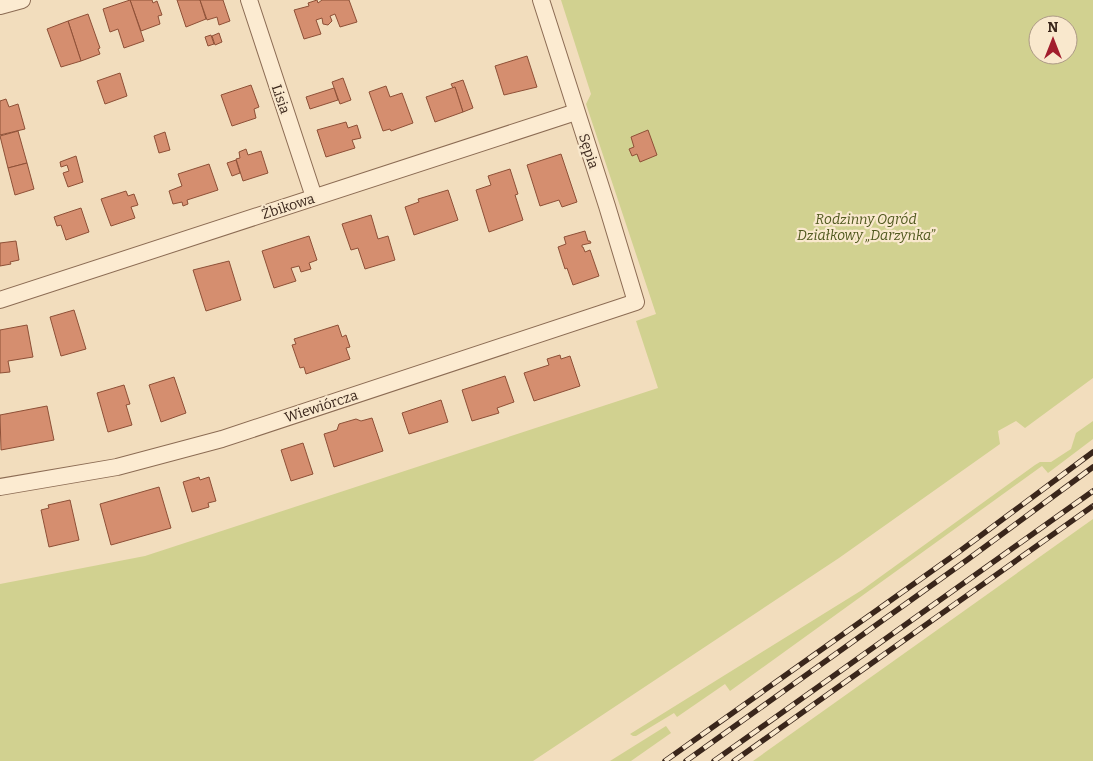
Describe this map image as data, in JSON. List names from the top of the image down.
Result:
{
  "streets": {
    "street": [
      "Lisia",
      "Sępia",
      "Żbikowa",
      "Wiewiórcza"
    ]
  },
  "crossings": [
    ["Lisia", "Żbikowa"],
    ["Sępia", "Żbikowa"],
    ["Sępia", "Wiewiórcza"]
  ],
  "parks": ["Rodzinny Ogród Działkowy „Darzynka”"],
  "north": "top"
}
